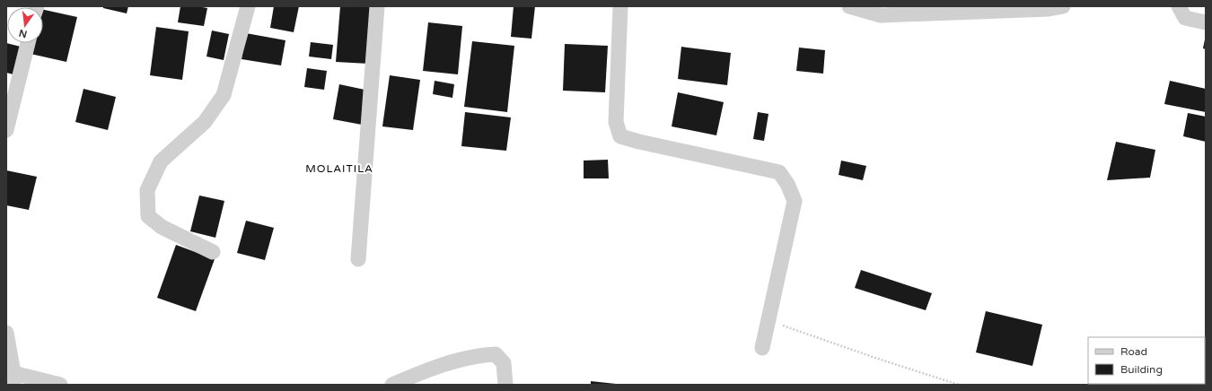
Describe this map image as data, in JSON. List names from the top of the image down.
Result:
{
  "districts": ["MOLAITILA"],
  "legend": ["Road", "Building"],
  "north": "bottom"
}
